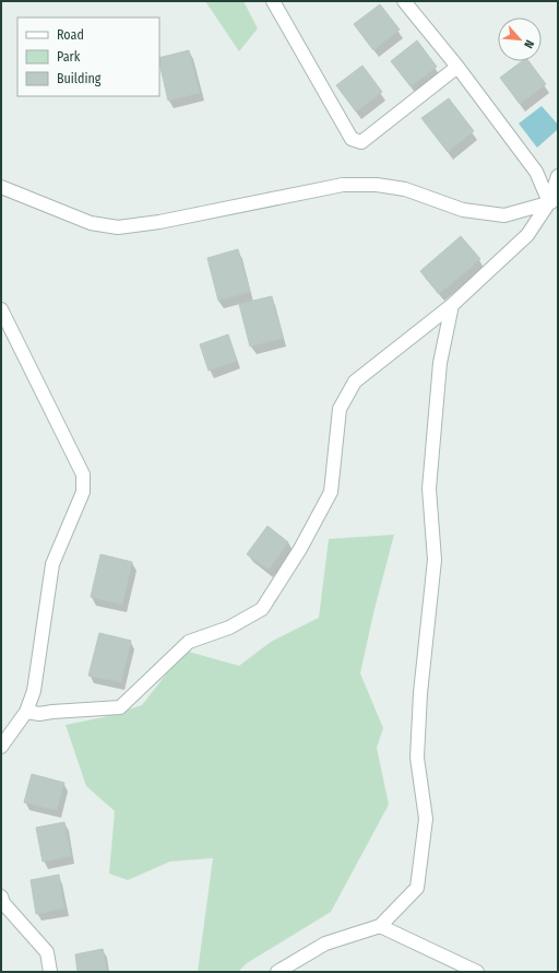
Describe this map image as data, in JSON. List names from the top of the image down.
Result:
{
  "legend": ["Road", "Park", "Building"],
  "north": "bottom right"
}
